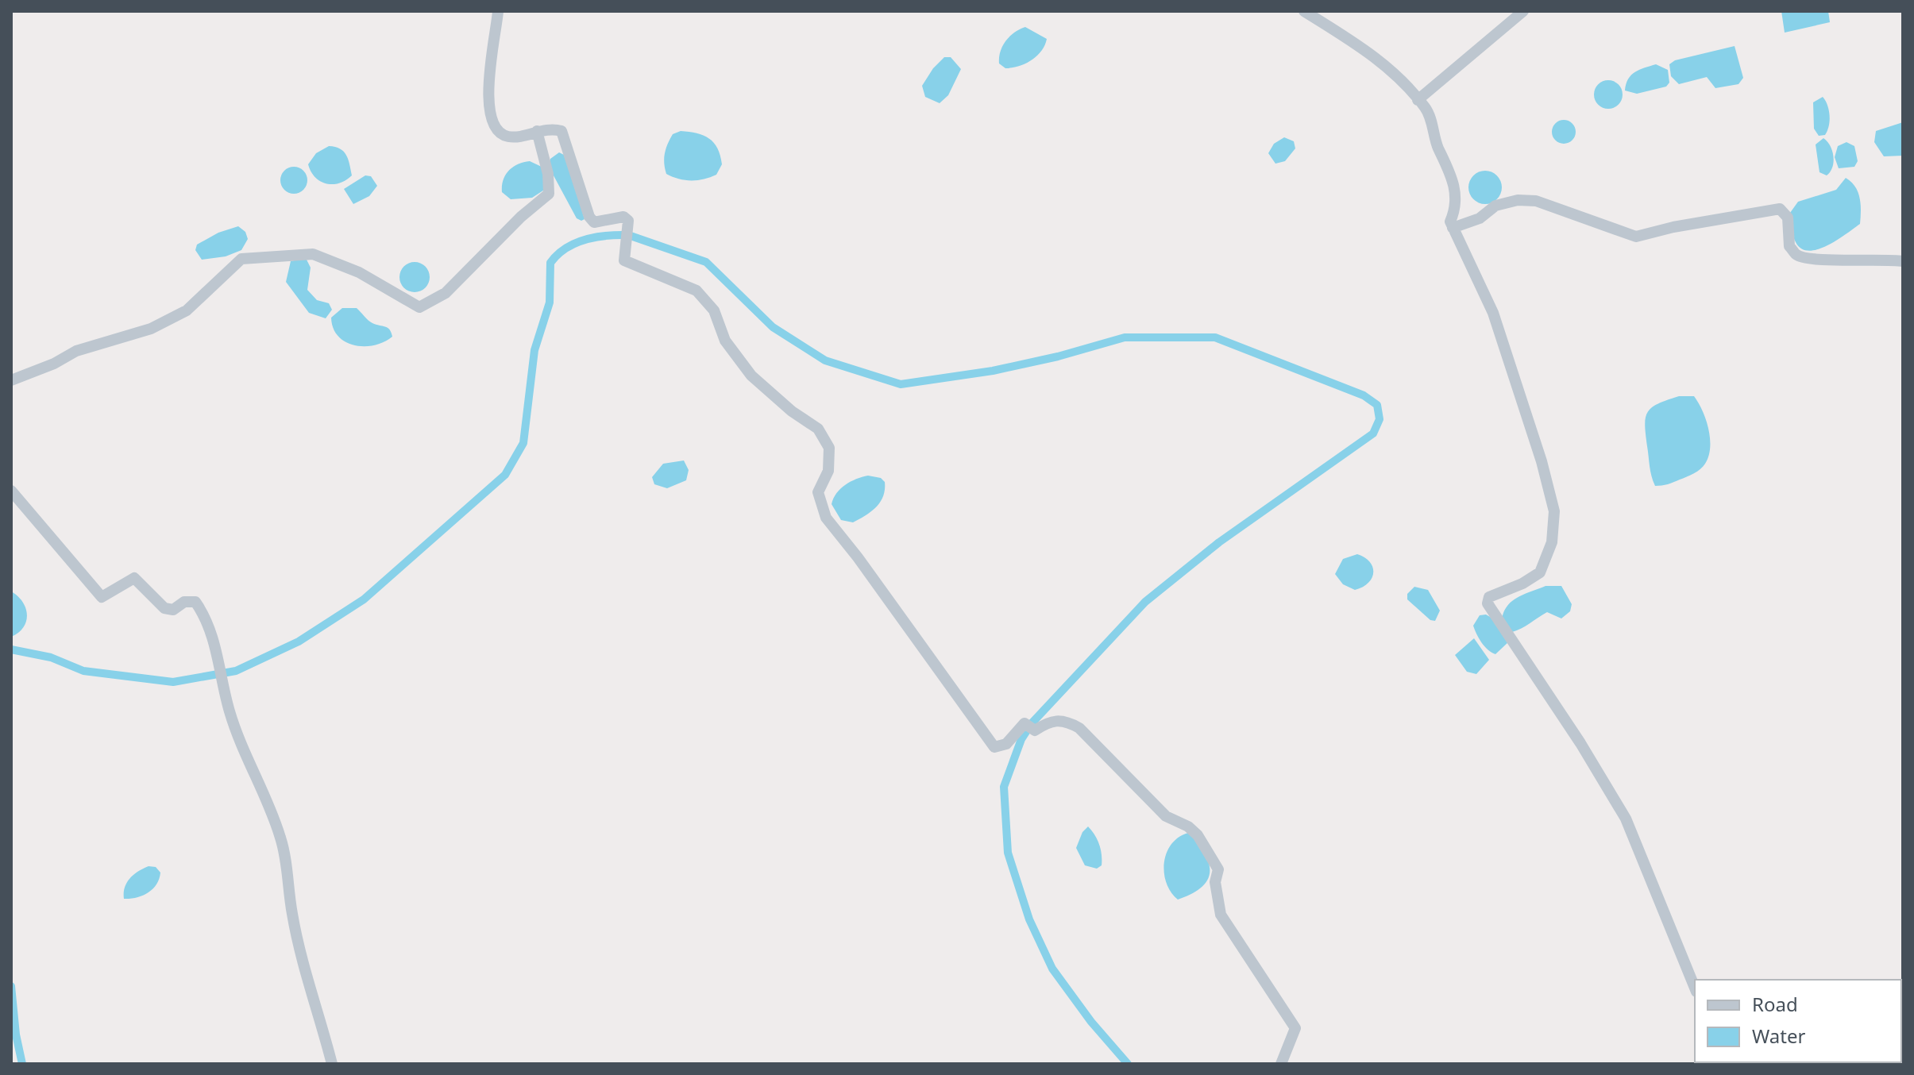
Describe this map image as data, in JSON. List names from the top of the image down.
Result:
{
  "legend": ["Road", "Water"]
}
